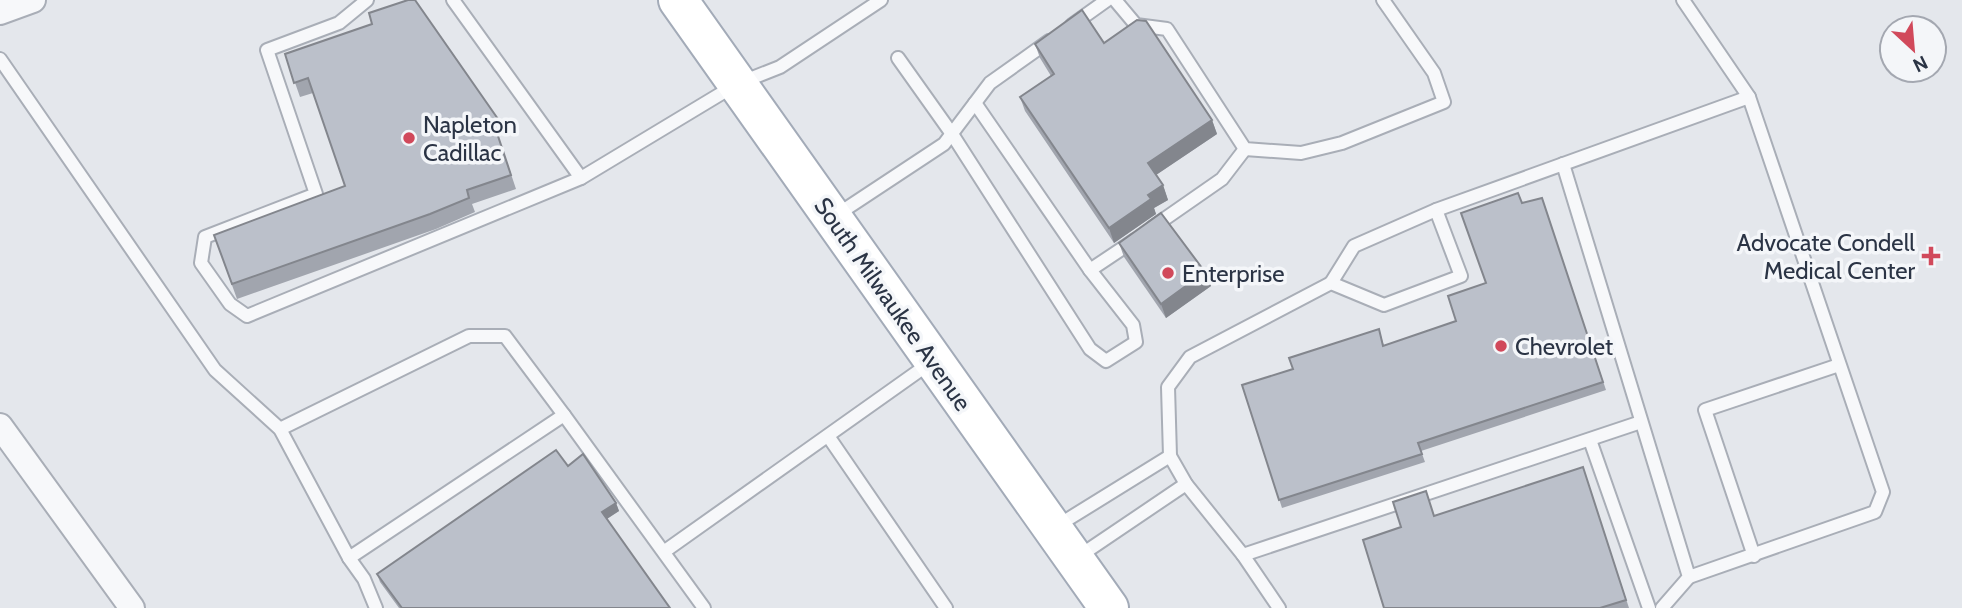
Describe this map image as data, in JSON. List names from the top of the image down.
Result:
{
  "streets": {
    "main road": ["South Milwaukee Avenue"]
  },
  "places": {
    "other": ["Napleton Cadillac", "Enterprise", "Chevrolet"],
    "health": ["Advocate Condell Medical Center"]
  },
  "north": "bottom right"
}
